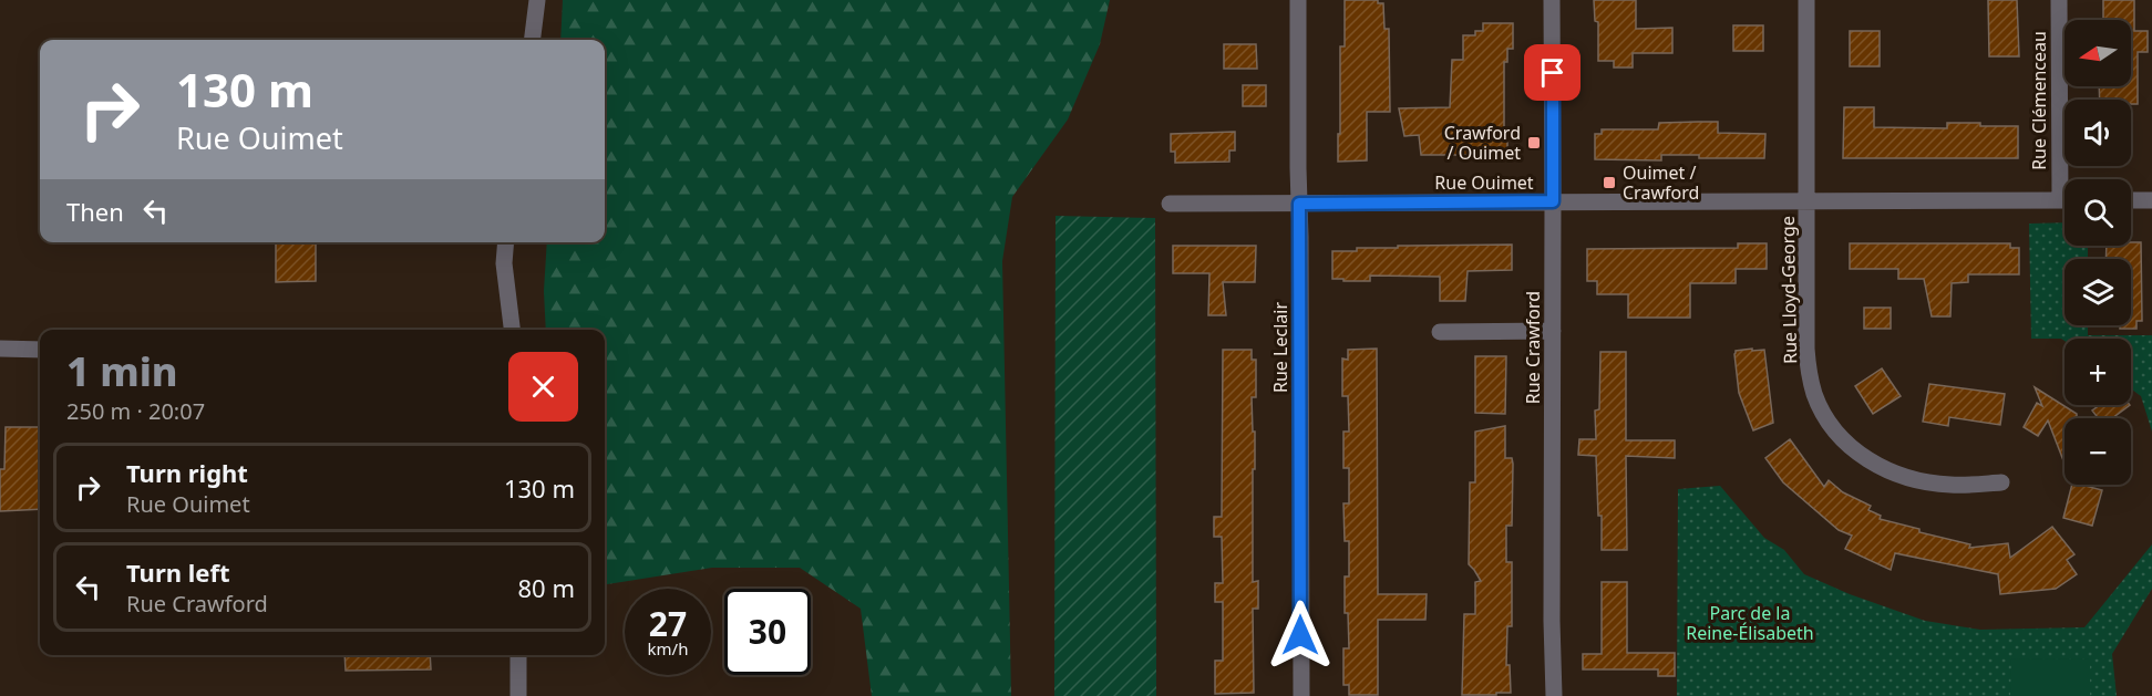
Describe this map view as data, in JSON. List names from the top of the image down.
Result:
{
  "streets": {
    "street": [
      "Rue Clémenceau",
      "Rue Ouimet",
      "Rue Lloyd-George",
      "Rue Leclair",
      "Rue Crawford"
    ]
  },
  "crossings": [
    ["Rue Ouimet", "Rue Lloyd-George"],
    ["Rue Ouimet", "Rue Leclair"],
    ["Rue Ouimet", "Rue Crawford"]
  ],
  "parks": ["Parc de la Reine-Élisabeth"],
  "places": {
    "transit": ["Crawford / Ouimet", "Ouimet / Crawford"]
  },
  "north": "left",
  "page": {
    "map_buttons": ["+", "−"],
    "turn": ["130 m", "Rue Ouimet"],
    "then": "Then",
    "heading": ["1 min", "250 m · 20:07"],
    "list": [
      {
        "name": "Turn right",
        "note": "Rue Ouimet",
        "value": "130 m"
      },
      {
        "name": "Turn left",
        "note": "Rue Crawford",
        "value": "80 m"
      }
    ],
    "speed": "27 km/h",
    "limit": "30"
  }
}
